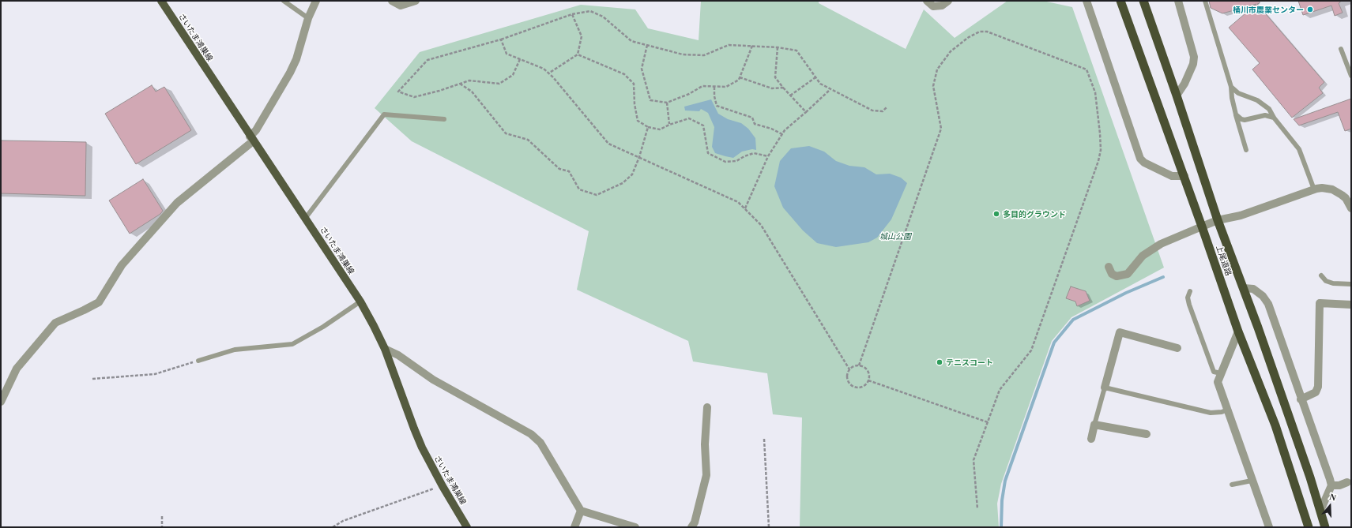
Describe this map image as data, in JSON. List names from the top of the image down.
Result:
{
  "streets": {
    "highway": ["上尾道路"],
    "main road": ["さいたま鴻巣線"]
  },
  "parks": ["城山公園"],
  "places": ["桶川市農業センター", "多目的グラウンド", "テニスコート"],
  "north": "top"
}
